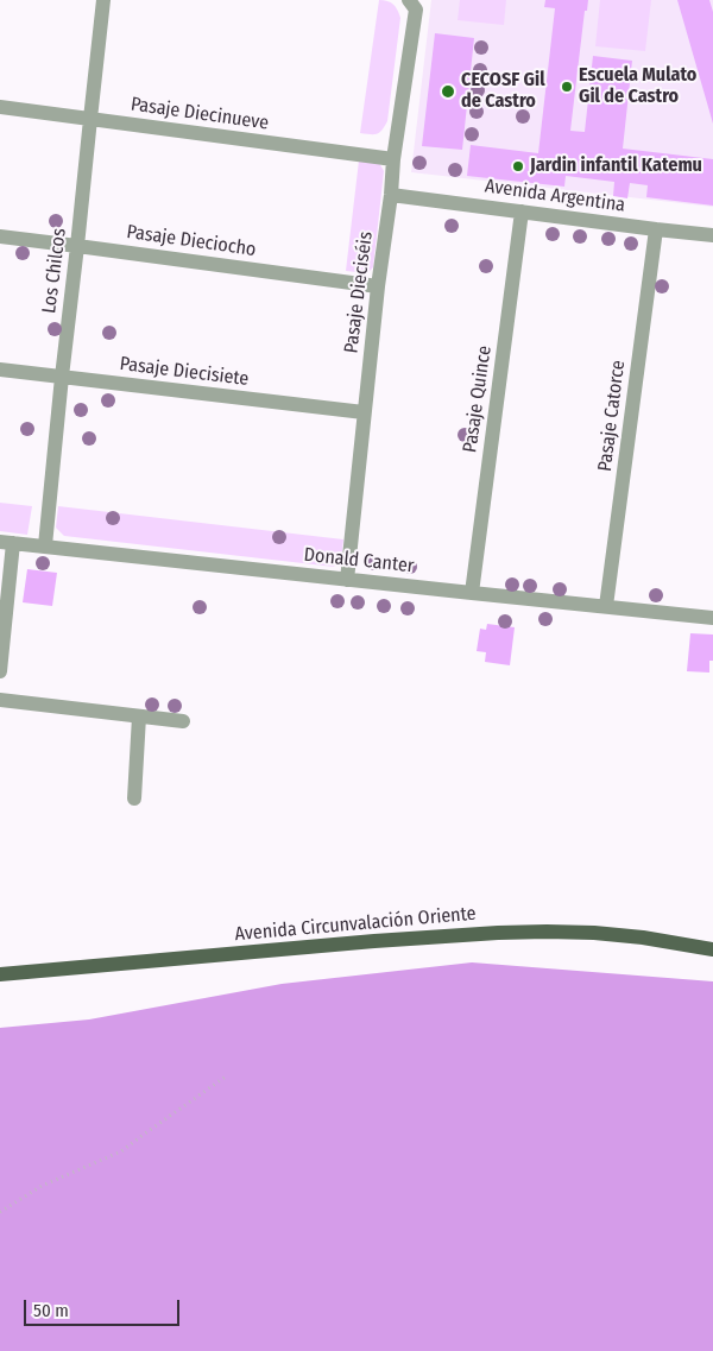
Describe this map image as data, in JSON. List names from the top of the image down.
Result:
{
  "streets": {
    "main road": ["Avenida Circunvalación Oriente"],
    "street": [
      "Pasaje Diecinueve",
      "Avenida Argentina",
      "Pasaje Dieciocho",
      "Los Chilcos",
      "Pasaje Dieciséis",
      "Pasaje Diecisiete",
      "Pasaje Quince",
      "Pasaje Catorce",
      "Donald Canter"
    ]
  },
  "crossings": [
    ["Pasaje Diecinueve", "Los Chilcos"],
    ["Pasaje Diecinueve", "Pasaje Dieciséis"],
    ["Avenida Argentina", "Pasaje Dieciséis"],
    ["Avenida Argentina", "Pasaje Quince"],
    ["Avenida Argentina", "Pasaje Catorce"],
    ["Pasaje Dieciocho", "Los Chilcos"],
    ["Pasaje Dieciocho", "Pasaje Dieciséis"],
    ["Los Chilcos", "Pasaje Diecisiete"],
    ["Los Chilcos", "Donald Canter"],
    ["Pasaje Dieciséis", "Pasaje Diecisiete"],
    ["Pasaje Dieciséis", "Donald Canter"],
    ["Pasaje Quince", "Donald Canter"],
    ["Pasaje Catorce", "Donald Canter"]
  ],
  "places": ["Escuela Mulato Gil de Castro", "CECOSF Gil de Castro", "Jardin infantil Katemu"],
  "scale_bar": "50 m"
}
